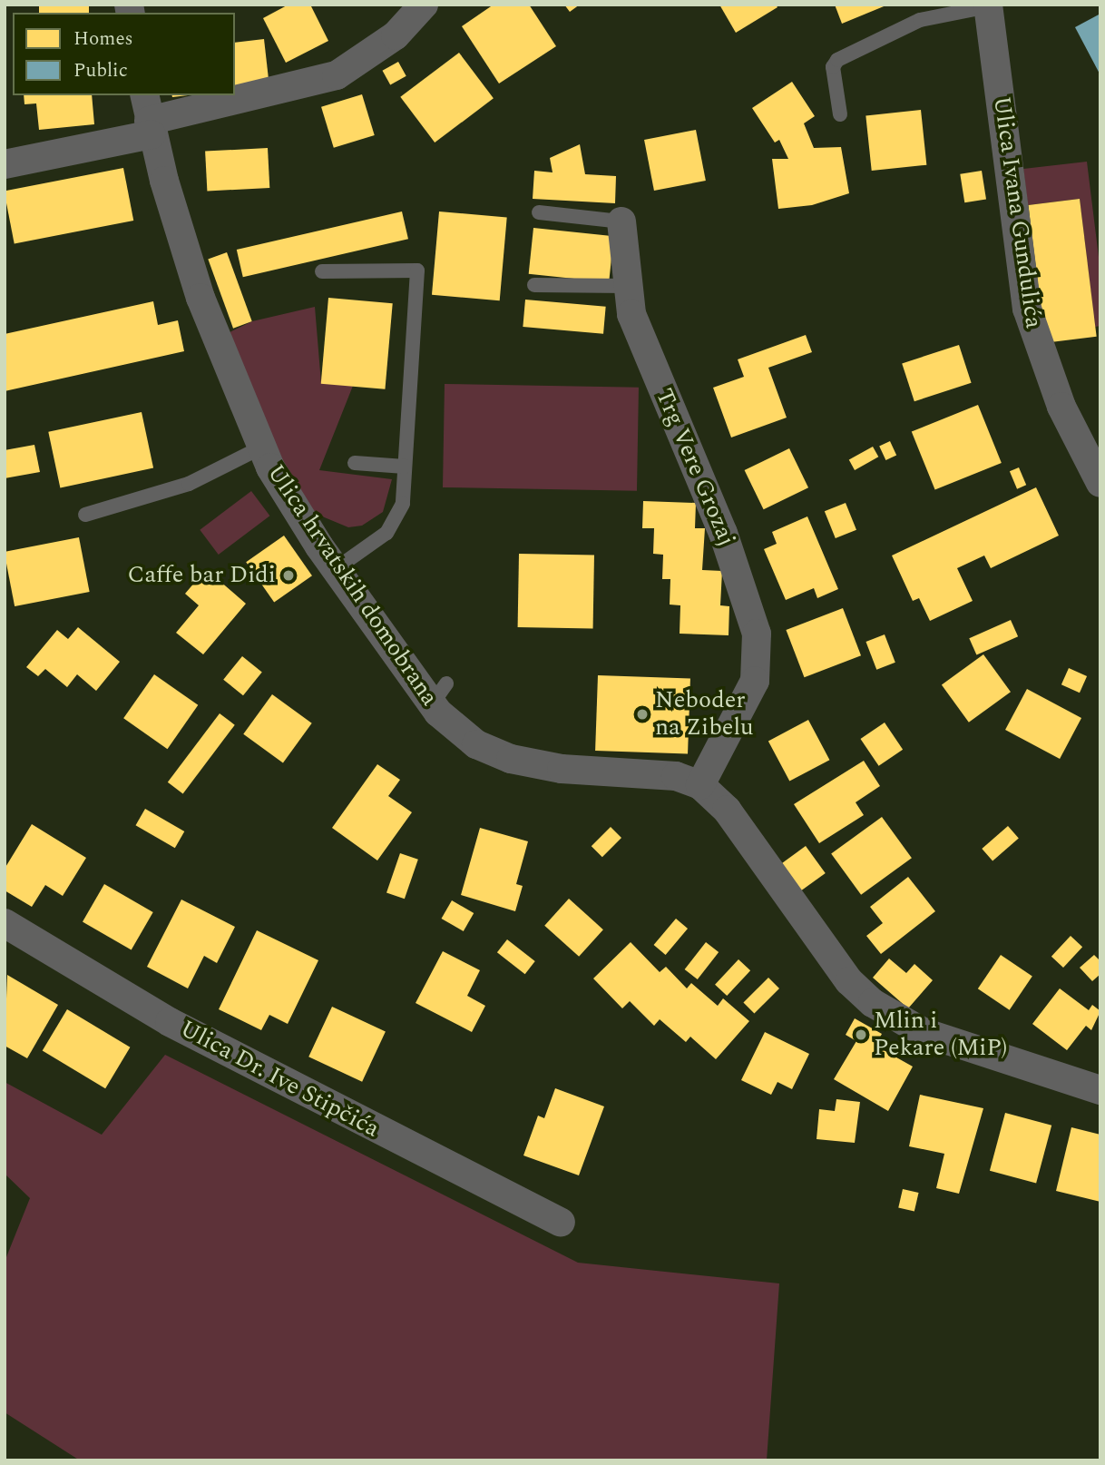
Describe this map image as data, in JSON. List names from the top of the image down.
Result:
{
  "streets": {
    "street": [
      "Ulica Ivana Gundulića",
      "Trg Vere Grozaj",
      "Ulica hrvatskih domobrana",
      "Ulica Dr. Ive Stipčića"
    ]
  },
  "crossings": [
    ["Trg Vere Grozaj", "Ulica hrvatskih domobrana"]
  ],
  "places": ["Caffe bar Didi", "Neboder na Zibelu", "Mlin i Pekare (MiP)"],
  "legend": ["Homes", "Public"]
}
